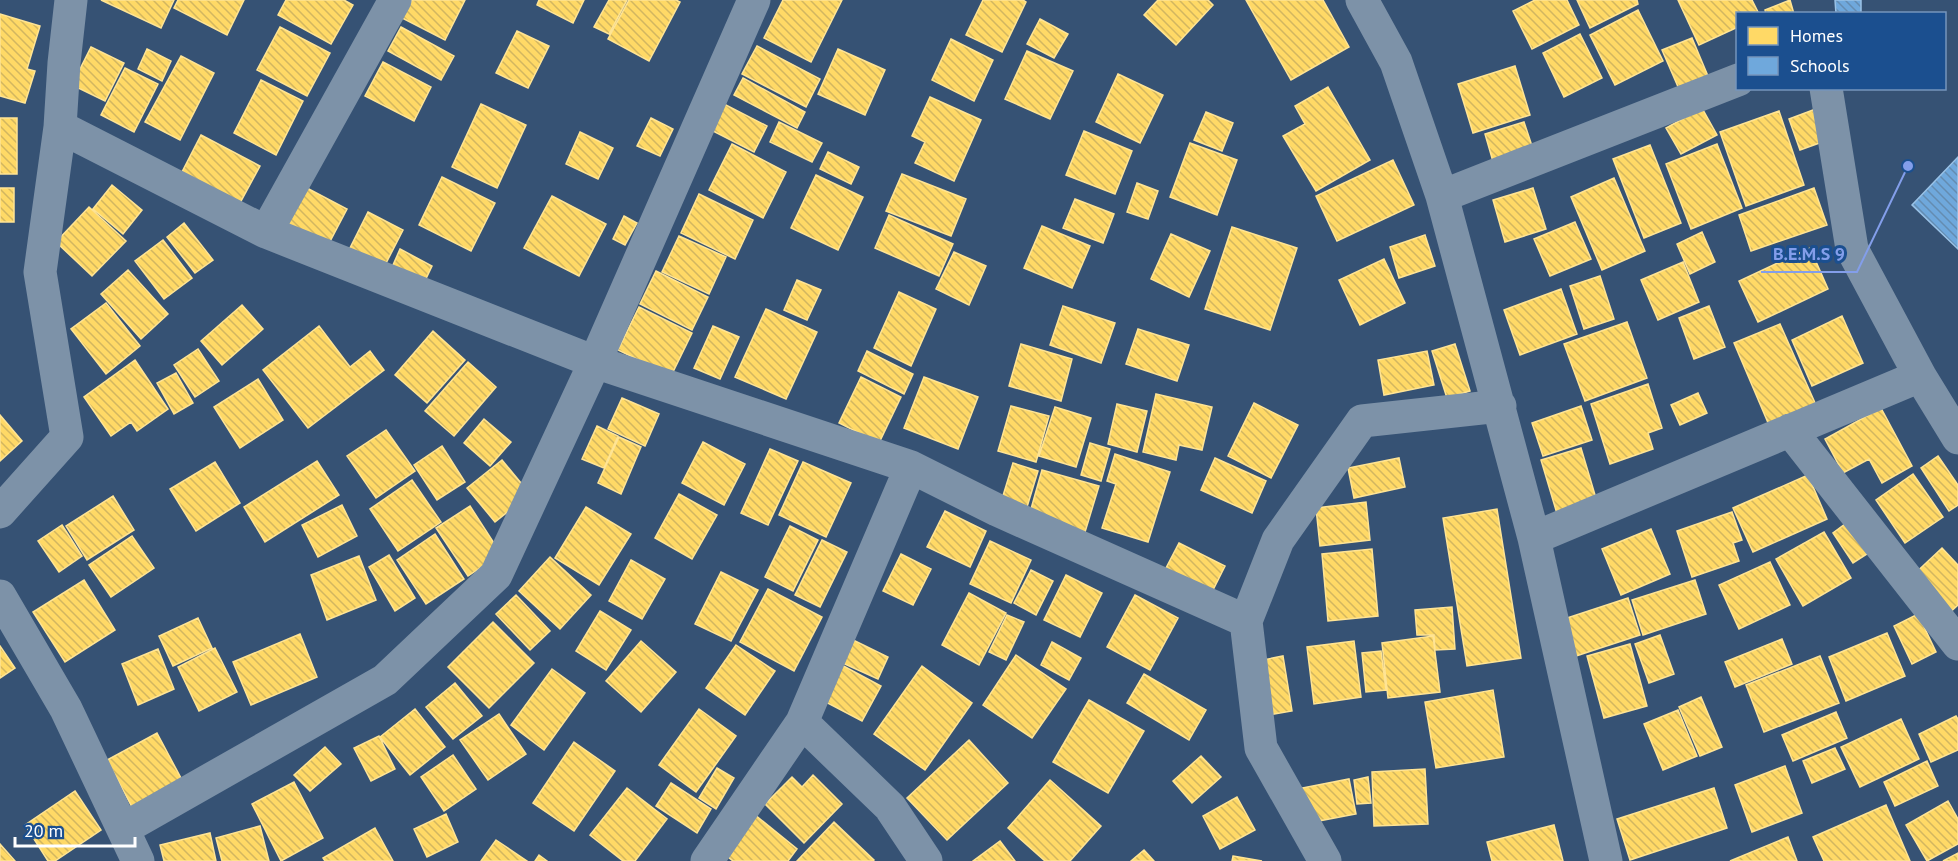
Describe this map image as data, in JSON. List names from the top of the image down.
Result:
{
  "places": ["B.E.M.S 9"],
  "legend": ["Homes", "Schools"],
  "scale_bar": "20 m"
}
